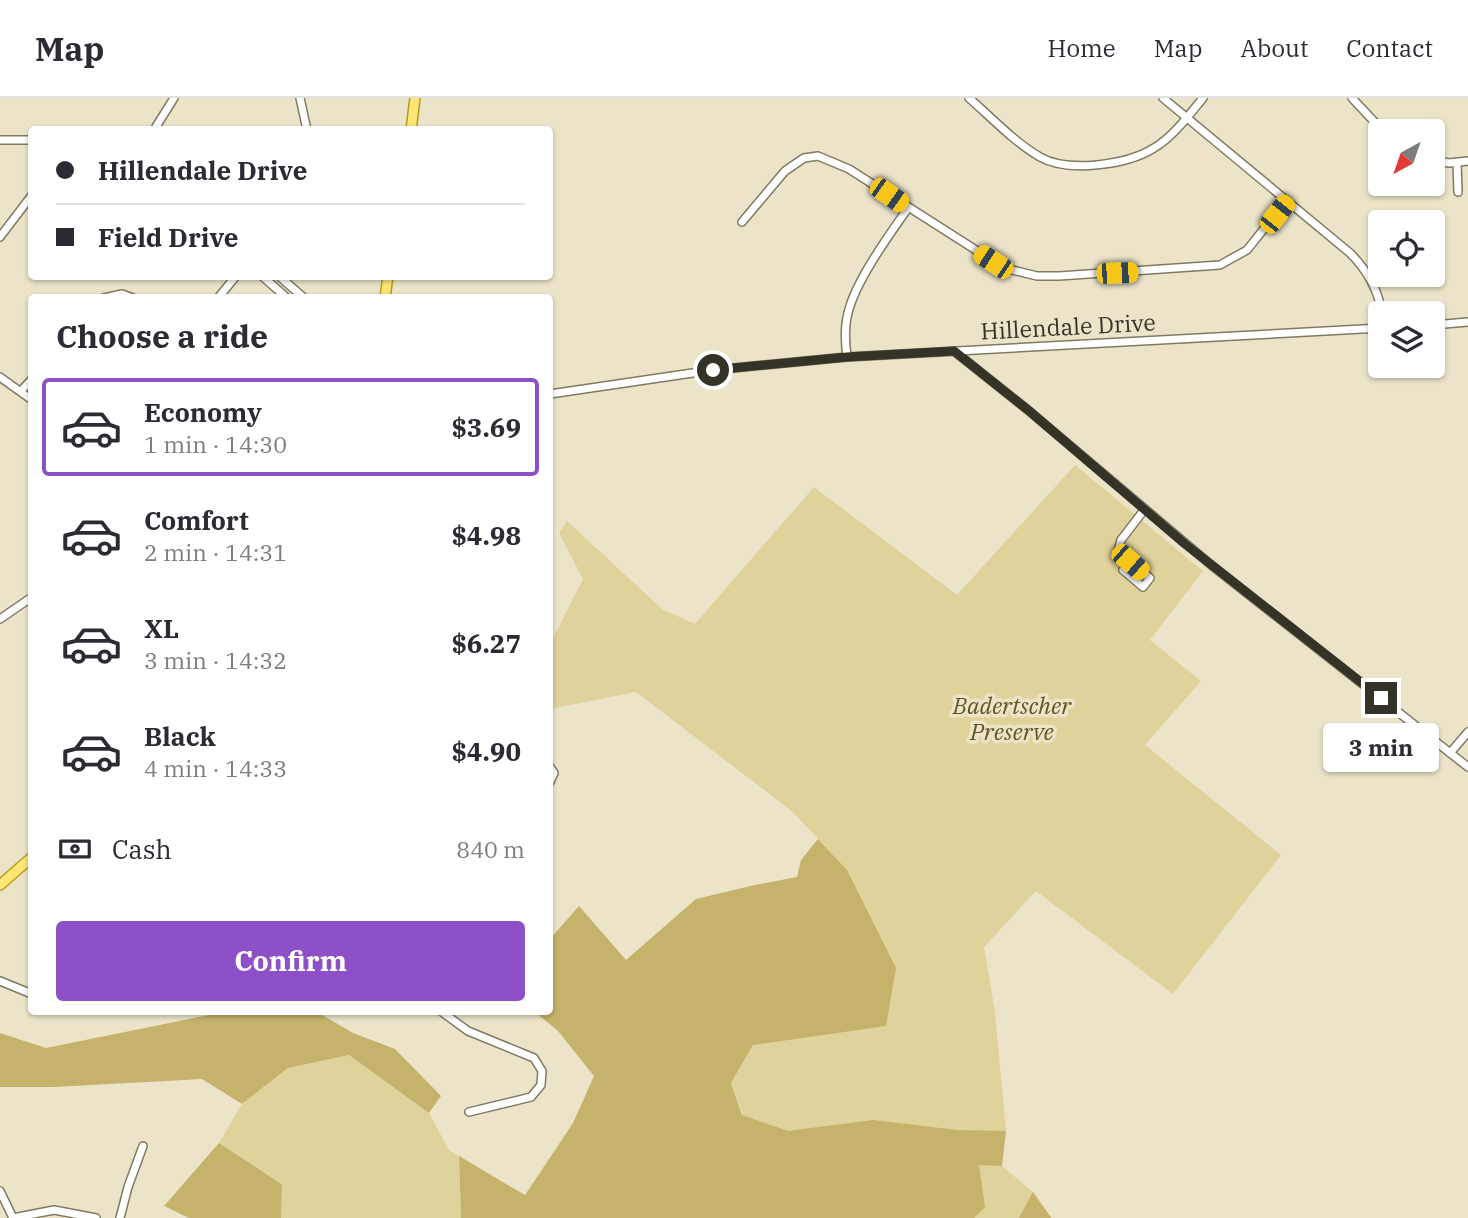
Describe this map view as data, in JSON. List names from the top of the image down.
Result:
{
  "streets": {
    "street": ["Hillendale Drive"]
  },
  "parks": ["Badertscher Preserve"],
  "north": "bottom left",
  "page": {
    "header": "Map",
    "nav": [
      "Home",
      "Map",
      "About",
      "Contact"
    ],
    "banner": ["Hillendale Drive", "Field Drive"],
    "heading": "Choose a ride",
    "list": [
      {
        "name": "Economy",
        "note": "1 min · 14:30",
        "value": "$3.69"
      },
      {
        "name": "Comfort",
        "note": "2 min · 14:31",
        "value": "$4.98"
      },
      {
        "name": "XL",
        "note": "3 min · 14:32",
        "value": "$6.27"
      },
      {
        "name": "Black",
        "note": "4 min · 14:33",
        "value": "$4.90"
      }
    ],
    "bubble": "3 min",
    "pay": ["Cash", "840 m"],
    "buttons": "Confirm"
  }
}
